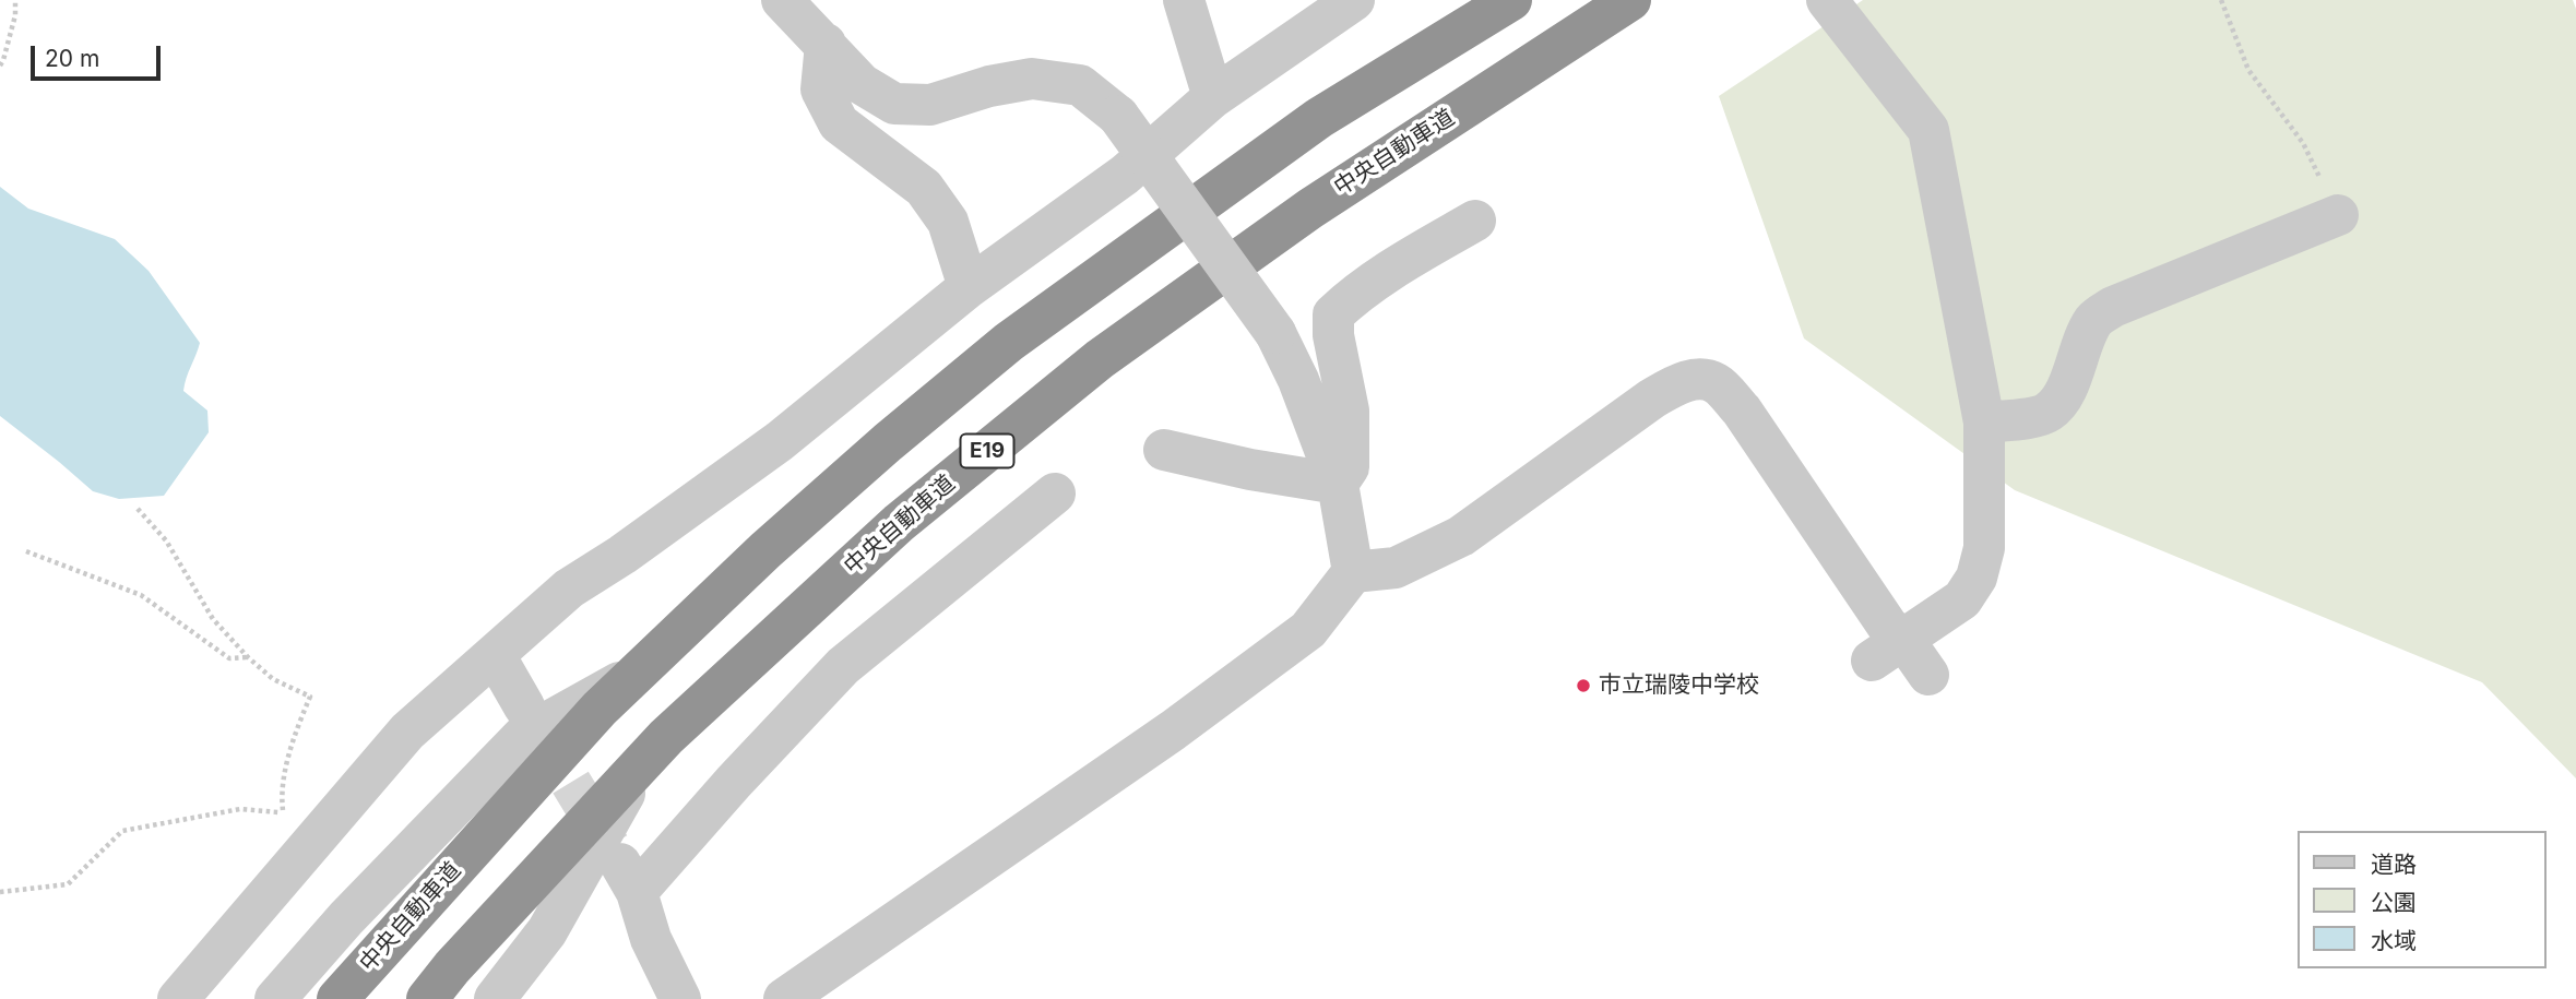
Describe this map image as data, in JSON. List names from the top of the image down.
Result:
{
  "streets": {
    "highway": ["中央自動車道", "E19"]
  },
  "places": ["市立瑞陵中学校"],
  "legend": ["道路", "公園", "水域"],
  "scale_bar": "20 m"
}
